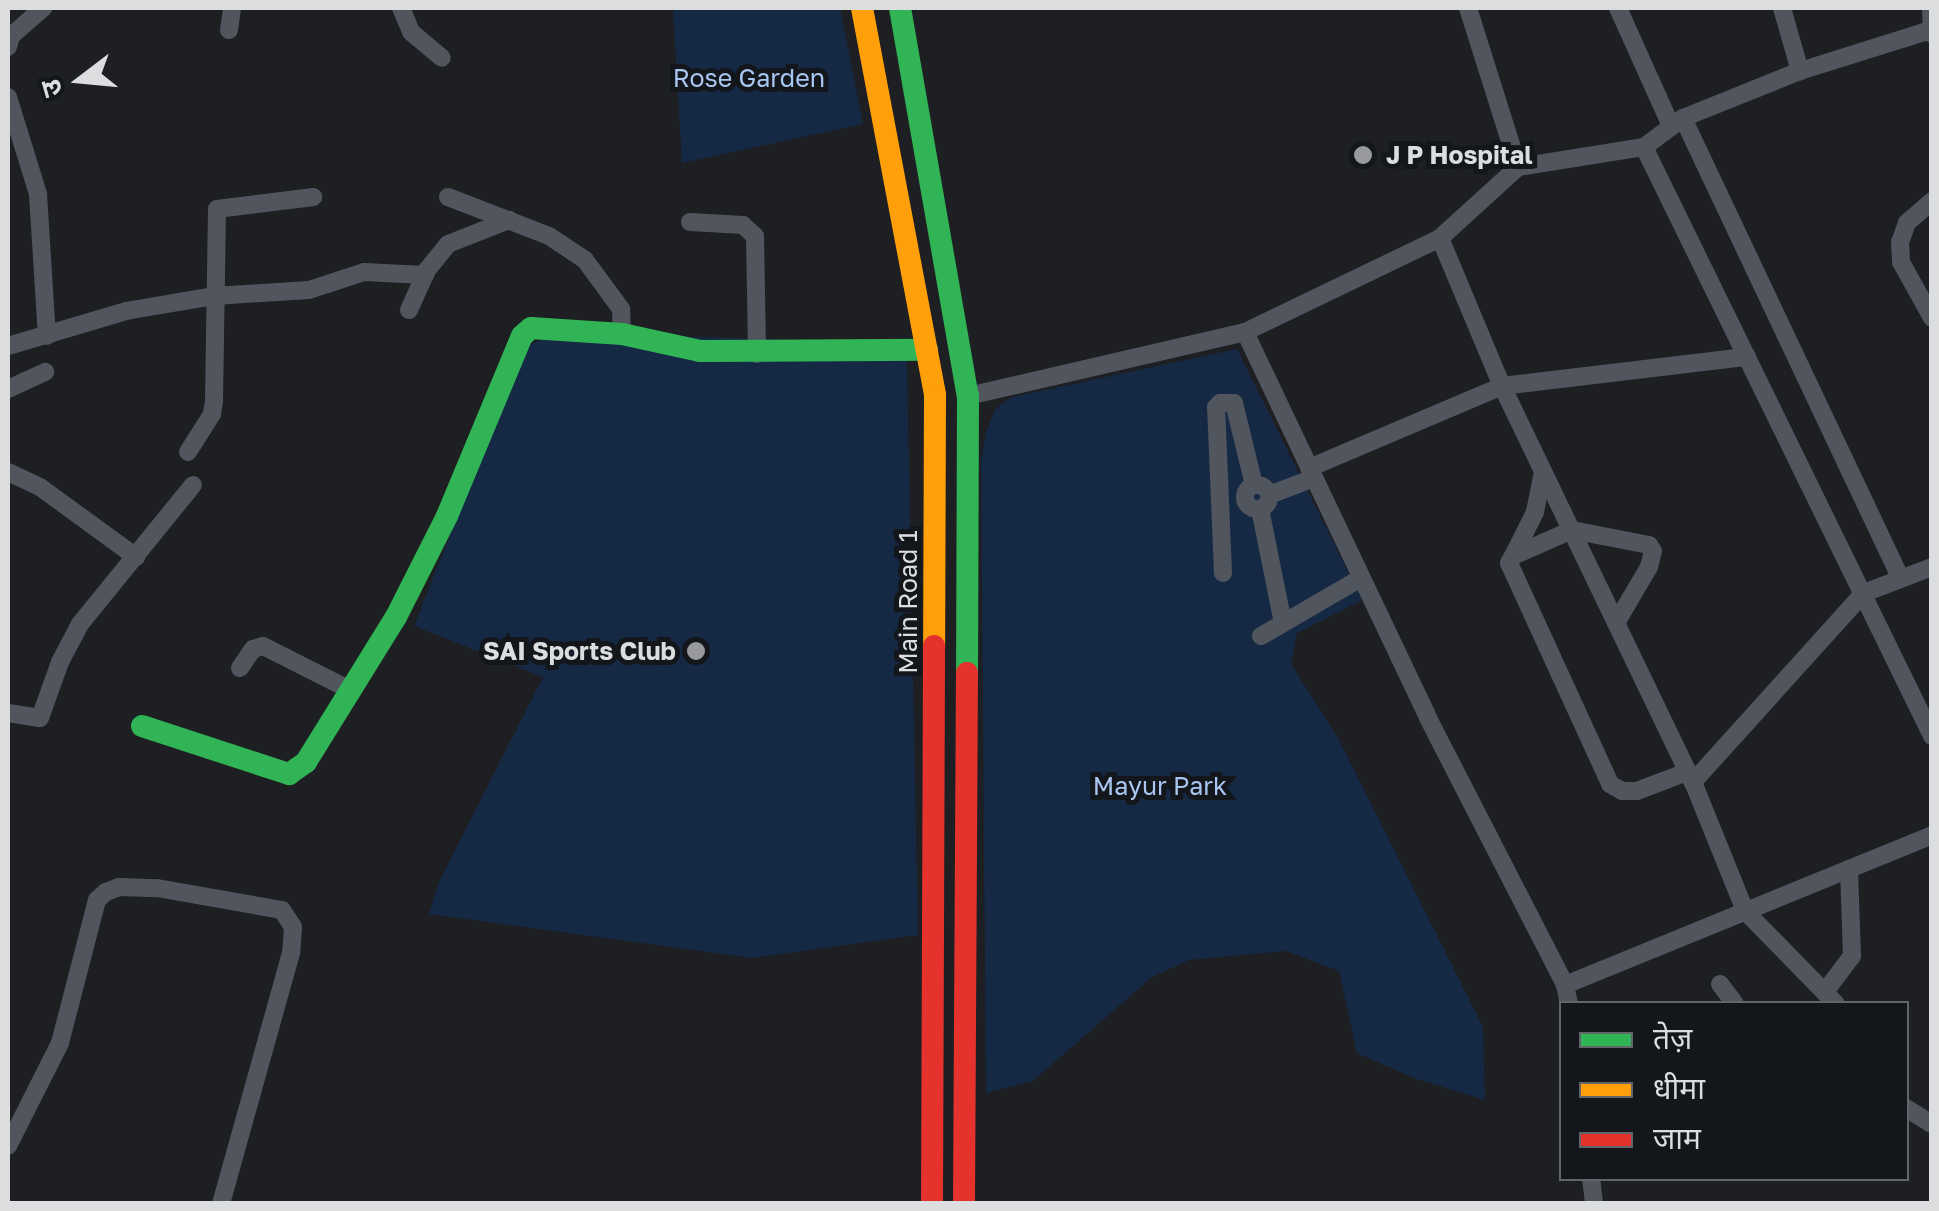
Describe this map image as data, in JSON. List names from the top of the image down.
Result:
{
  "streets": {
    "main road": ["Main Road 1"]
  },
  "parks": ["Rose Garden", "Mayur Park"],
  "places": ["J P Hospital", "SAI Sports Club"],
  "legend": ["तेज़", "धीमा", "जाम"],
  "north": "left"
}
